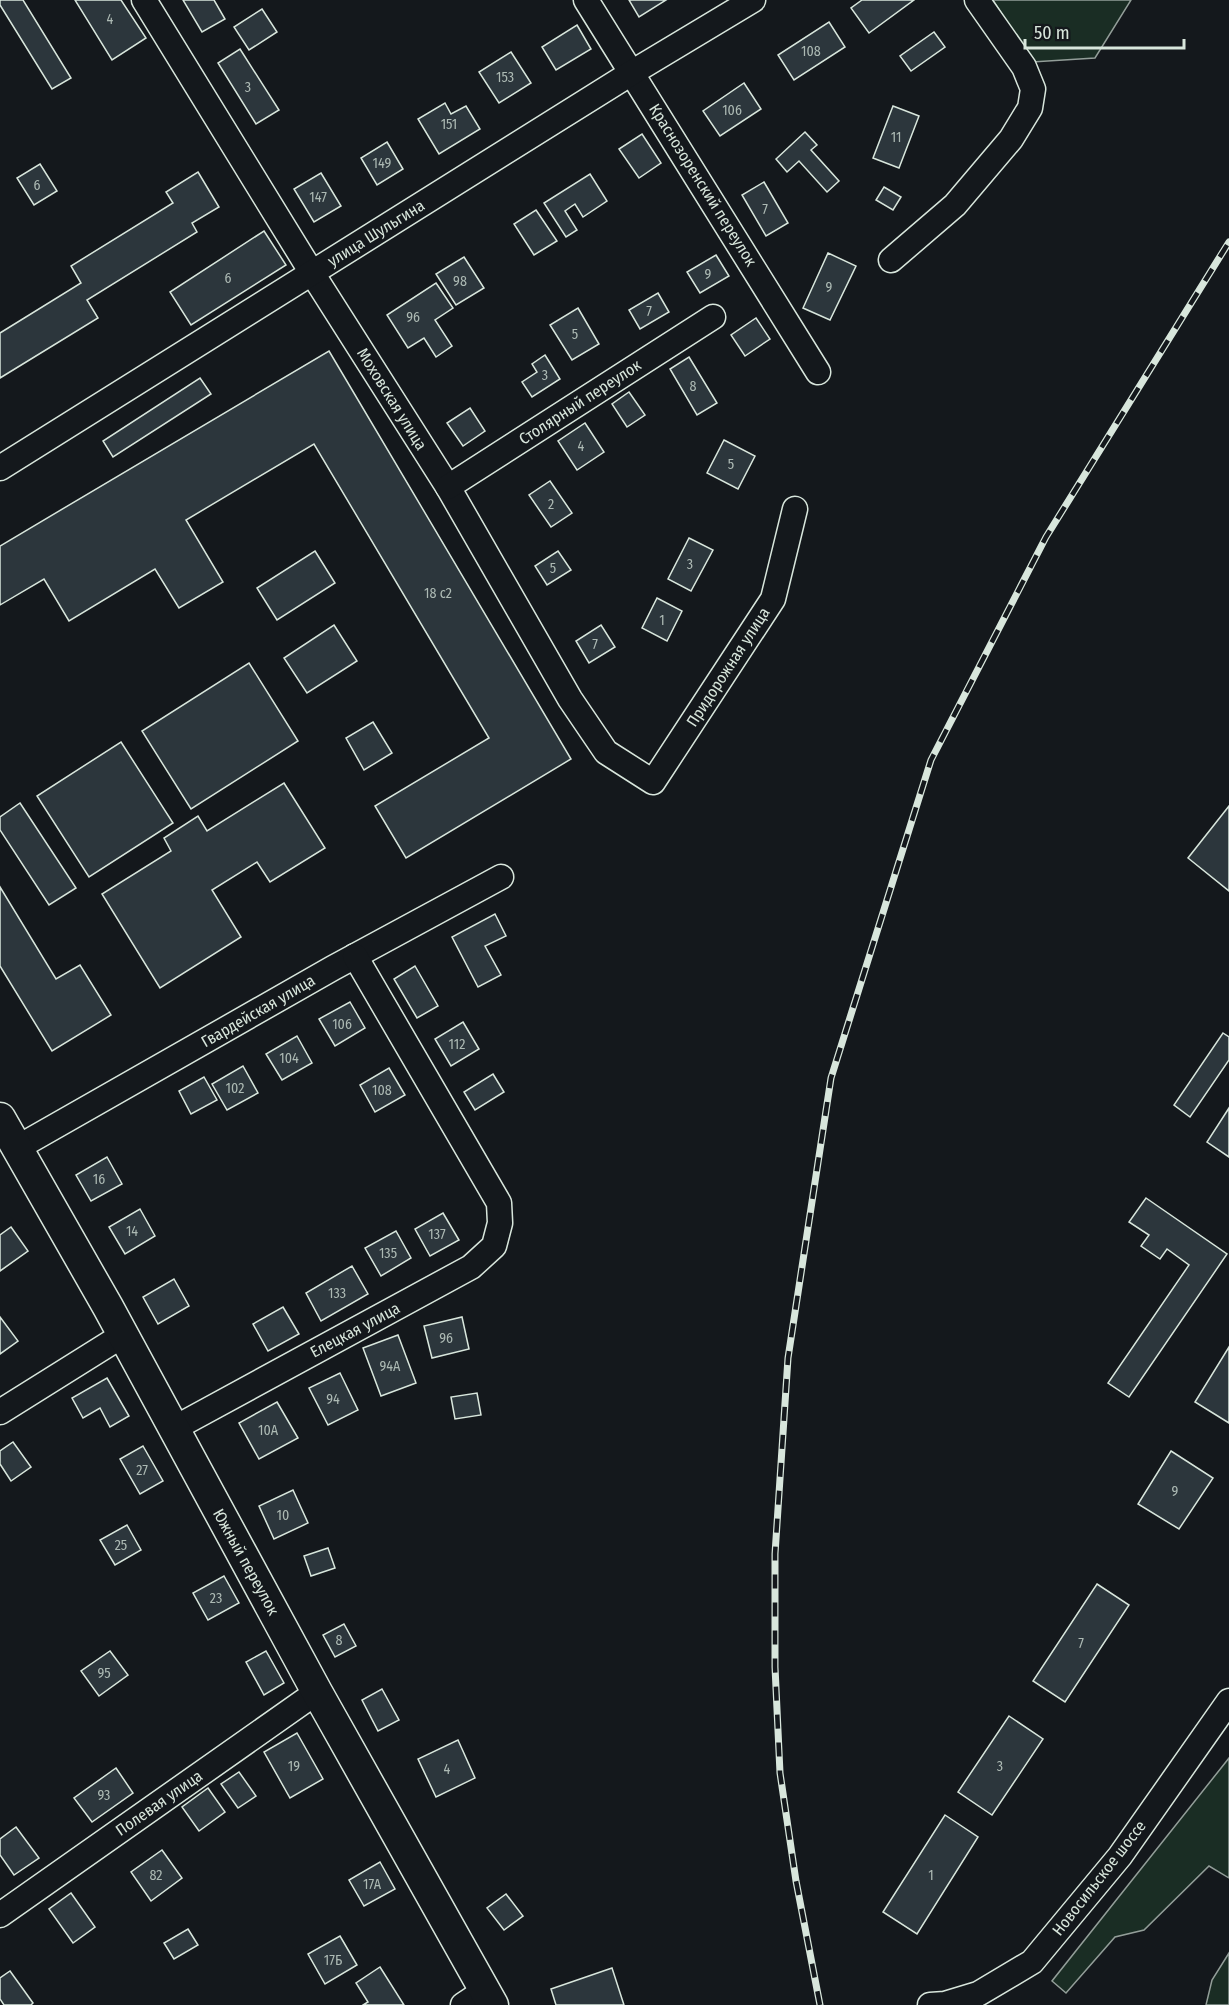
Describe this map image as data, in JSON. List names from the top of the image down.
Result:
{
  "streets": {
    "main road": ["Южный переулок"],
    "street": [
      "Краснозоренский переулок",
      "улица Шульгина",
      "Моховская улица",
      "Столярный переулок",
      "Придорожная улица",
      "Гвардейская улица",
      "Елецкая улица",
      "Полевая улица",
      "Новосильское шоссе"
    ]
  },
  "crossings": [
    ["Краснозоренский переулок", "улица Шульгина"],
    ["улица Шульгина", "Моховская улица"],
    ["Моховская улица", "Столярный переулок"],
    ["Моховская улица", "Придорожная улица"],
    ["Гвардейская улица", "Елецкая улица"],
    ["Гвардейская улица", "Южный переулок"],
    ["Елецкая улица", "Южный переулок"],
    ["Южный переулок", "Полевая улица"]
  ],
  "house_numbers": [
    "4",
    "108",
    "153",
    "3",
    "106",
    "151",
    "11",
    "149",
    "6",
    "147",
    "7",
    "9",
    "6",
    "98",
    "9",
    "7",
    "96",
    "5",
    "3",
    "8",
    "4",
    "5",
    "2",
    "3",
    "5",
    "18 с2",
    "1",
    "7",
    "106",
    "112",
    "104",
    "102",
    "108",
    "16",
    "14",
    "137",
    "135",
    "133",
    "96",
    "94А",
    "94",
    "10А",
    "27",
    "9",
    "10",
    "25",
    "23",
    "8",
    "7",
    "95",
    "19",
    "3",
    "4",
    "93",
    "82",
    "1",
    "17А",
    "17Б"
  ],
  "scale_bar": "50 m"
}
